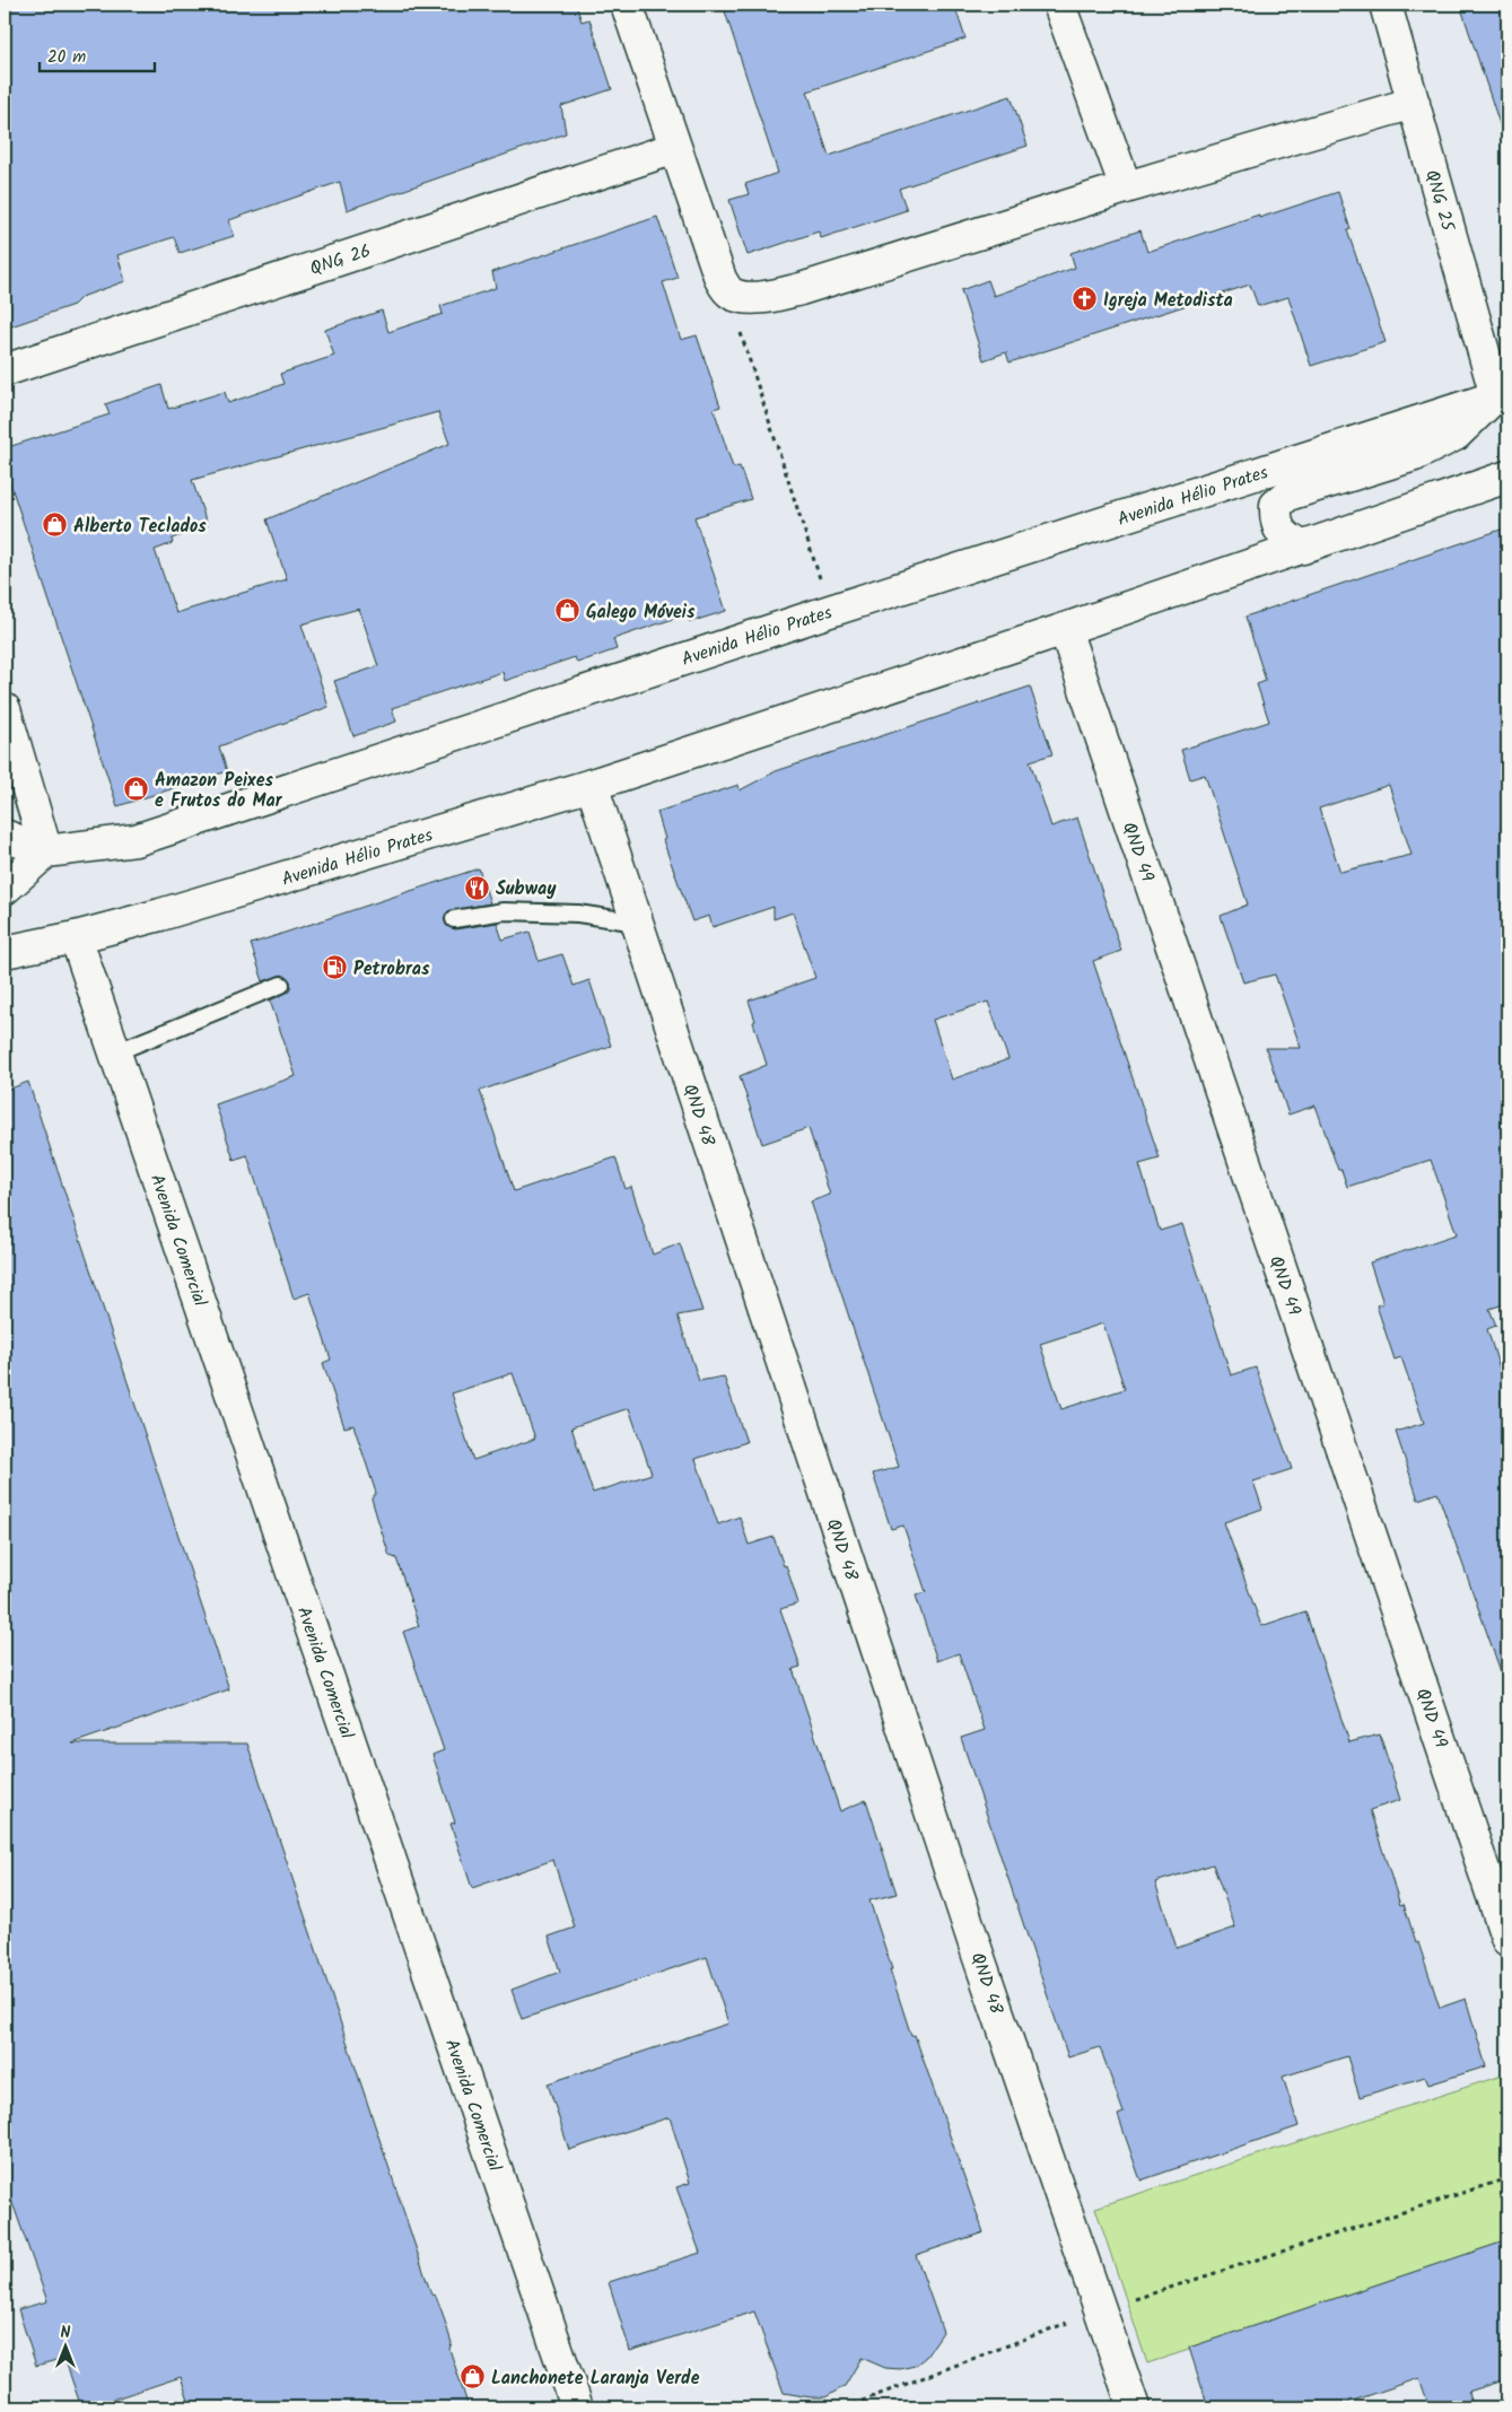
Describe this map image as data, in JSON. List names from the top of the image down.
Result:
{
  "streets": {
    "street": [
      "QNG 25",
      "QNG 26",
      "Avenida Hélio Prates",
      "QND 49",
      "QND 48",
      "Avenida Comercial"
    ]
  },
  "crossings": [
    ["QNG 25", "Avenida Hélio Prates"],
    ["Avenida Hélio Prates", "QND 49"],
    ["Avenida Hélio Prates", "QND 48"],
    ["Avenida Hélio Prates", "Avenida Comercial"]
  ],
  "places": {
    "church": ["Igreja Metodista"],
    "shop": [
      "Alberto Teclados",
      "Galego Móveis",
      "Amazon Peixes e Frutos do Mar",
      "Lanchonete Laranja Verde"
    ],
    "restaurant": ["Subway"],
    "fuel station": ["Petrobras"]
  },
  "scale_bar": "20 m",
  "north": "top"
}
